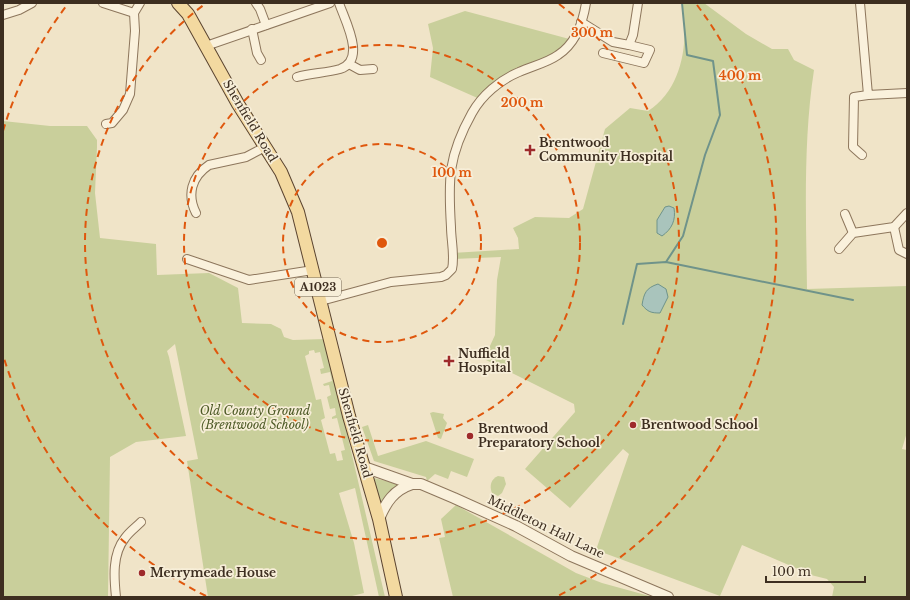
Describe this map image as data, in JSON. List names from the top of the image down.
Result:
{
  "streets": {
    "main road": ["Shenfield Road", "A1023"],
    "street": ["Middleton Hall Lane"]
  },
  "crossings": [
    ["Shenfield Road", "Middleton Hall Lane"]
  ],
  "parks": ["Old County Ground (Brentwood School)"],
  "places": {
    "health": ["Brentwood Community Hospital", "Nuffield Hospital"],
    "other": ["Brentwood School", "Brentwood Preparatory School", "Merrymeade House"]
  },
  "scale_bar": "100 m",
  "rings": [
    "300 m",
    "400 m",
    "200 m",
    "100 m"
  ]
}
